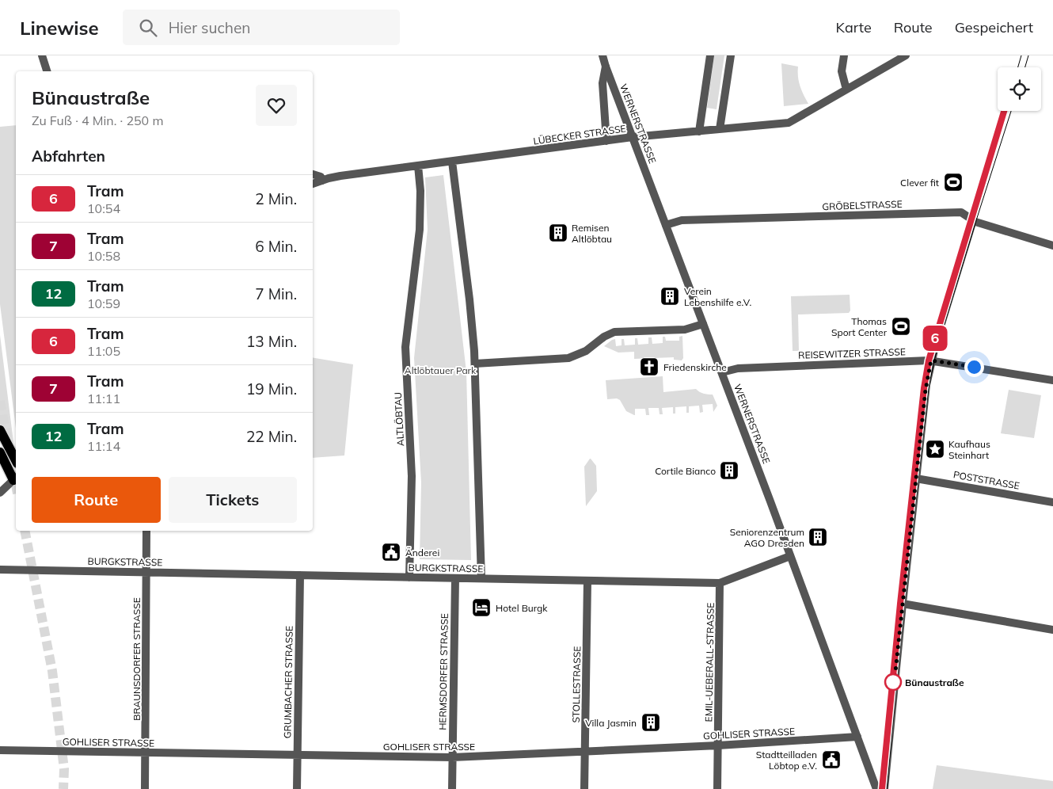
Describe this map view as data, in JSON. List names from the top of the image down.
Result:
{
  "streets": {
    "street": [
      "WERNERSTRASSE",
      "LÜBECKER STRASSE",
      "GRÖBELSTRASSE",
      "REISEWITZER STRASSE",
      "ALTLÖBTAU",
      "POSTSTRASSE",
      "BURGKSTRASSE",
      "BRAUNSDORFER STRASSE",
      "EMIL-UEBERALL-STRASSE",
      "HERMSDORFER STRASSE",
      "GRUMBACHER STRASSE",
      "STOLLESTRASSE",
      "GOHLISER STRASSE"
    ]
  },
  "crossings": [
    ["WERNERSTRASSE", "LÜBECKER STRASSE"],
    ["WERNERSTRASSE", "GRÖBELSTRASSE"],
    ["WERNERSTRASSE", "REISEWITZER STRASSE"],
    ["WERNERSTRASSE", "BURGKSTRASSE"],
    ["WERNERSTRASSE", "GOHLISER STRASSE"],
    ["LÜBECKER STRASSE", "ALTLÖBTAU"],
    ["ALTLÖBTAU", "BURGKSTRASSE"],
    ["BURGKSTRASSE", "BRAUNSDORFER STRASSE"],
    ["BURGKSTRASSE", "EMIL-UEBERALL-STRASSE"],
    ["BURGKSTRASSE", "HERMSDORFER STRASSE"],
    ["BURGKSTRASSE", "GRUMBACHER STRASSE"],
    ["BURGKSTRASSE", "STOLLESTRASSE"],
    ["BRAUNSDORFER STRASSE", "GOHLISER STRASSE"],
    ["EMIL-UEBERALL-STRASSE", "GOHLISER STRASSE"],
    ["HERMSDORFER STRASSE", "GOHLISER STRASSE"],
    ["GRUMBACHER STRASSE", "GOHLISER STRASSE"],
    ["STOLLESTRASSE", "GOHLISER STRASSE"]
  ],
  "parks": ["Altlöbtauer Park"],
  "places": {
    "sports": ["Clever fit", "Thomas Sport Center"],
    "building": [
      "Remisen Altlöbtau",
      "Verein Lebenshilfe e.V.",
      "Cortile Bianco",
      "Seniorenzentrum AGO Dresden",
      "Villa Jasmin"
    ],
    "church": ["Friedenskirche"],
    "place": ["Kaufhaus Steinhart"],
    "public building": ["Änderei", "Stadtteilladen Löbtop e.V."],
    "hotel": ["Hotel Burgk"],
    "other": ["Bünaustraße"]
  },
  "lines": ["tram line 6"],
  "page": {
    "header": "Linewise",
    "search": "Hier suchen",
    "nav": ["Karte", "Route", "Gespeichert"],
    "on_map": "6",
    "heading": [
      ["Bünaustraße", "Zu Fuß · 4 Min. · 250 m"],
      "Abfahrten"
    ],
    "list": [
      {
        "mark": "6",
        "name": "Tram",
        "note": "10:54",
        "value": "2 Min."
      },
      {
        "mark": "7",
        "name": "Tram",
        "note": "10:58",
        "value": "6 Min."
      },
      {
        "mark": "12",
        "name": "Tram",
        "note": "10:59",
        "value": "7 Min."
      },
      {
        "mark": "6",
        "name": "Tram",
        "note": "11:05",
        "value": "13 Min."
      },
      {
        "mark": "7",
        "name": "Tram",
        "note": "11:11",
        "value": "19 Min."
      },
      {
        "mark": "12",
        "name": "Tram",
        "note": "11:14",
        "value": "22 Min."
      }
    ],
    "buttons": ["Route", "Tickets"]
  }
}
